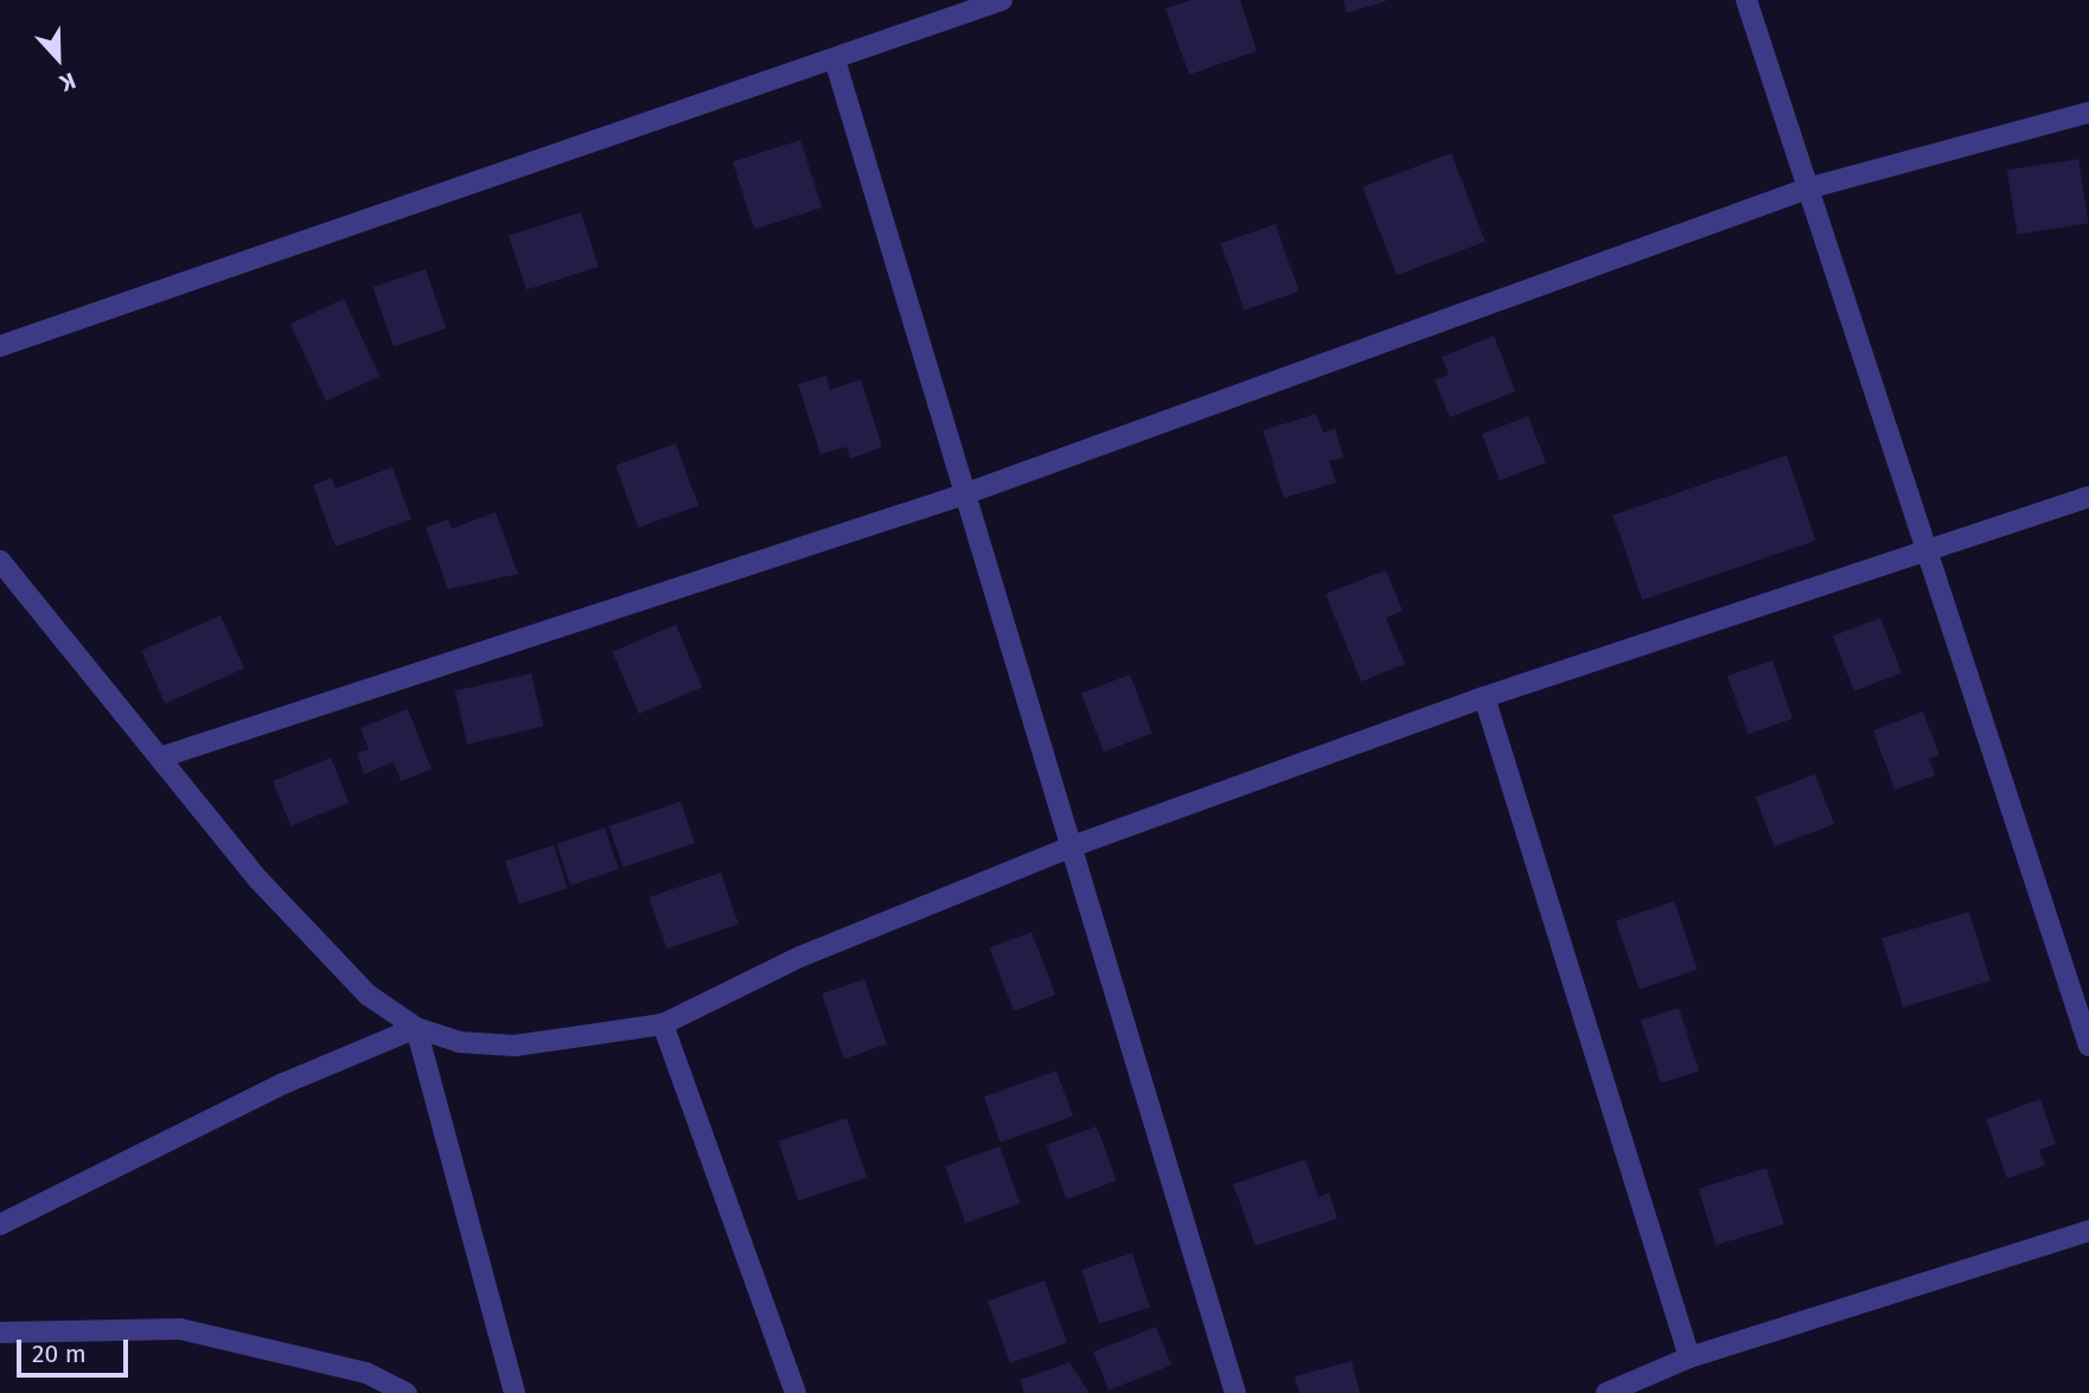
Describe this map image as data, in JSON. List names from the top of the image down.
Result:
{
  "scale_bar": "20 m",
  "north": "bottom"
}
